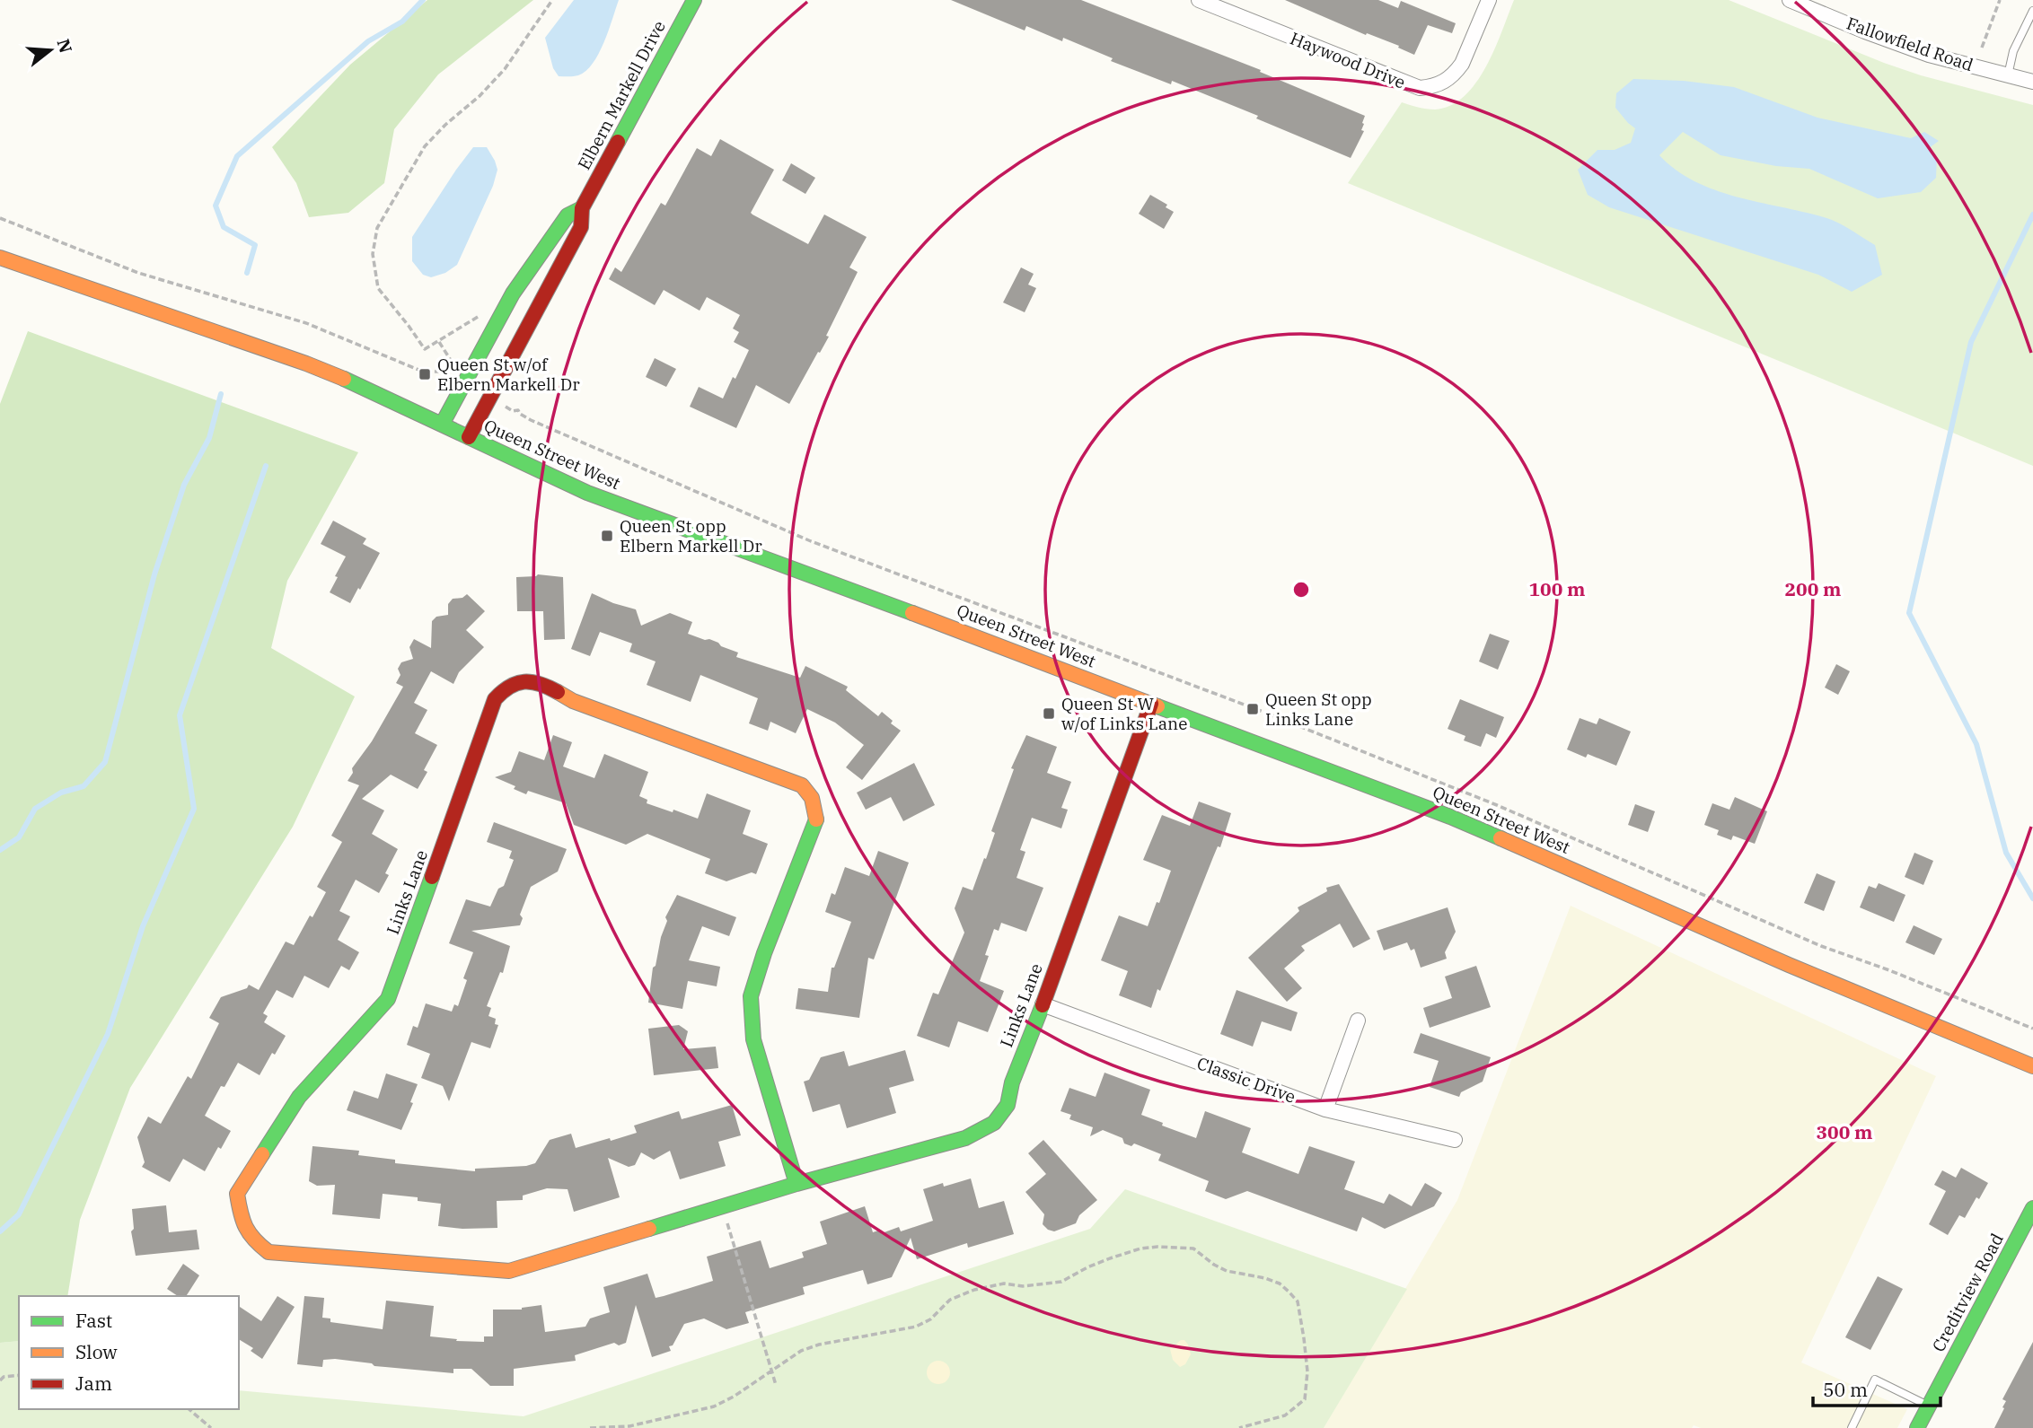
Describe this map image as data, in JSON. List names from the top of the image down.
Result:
{
  "streets": {
    "street": [
      "Fallowfield Road",
      "Haywood Drive",
      "Elbern Markell Drive",
      "Queen Street West",
      "Links Lane",
      "Classic Drive",
      "Creditview Road"
    ]
  },
  "crossings": [
    ["Elbern Markell Drive", "Queen Street West"],
    ["Queen Street West", "Links Lane"],
    ["Links Lane", "Classic Drive"]
  ],
  "places": {
    "transit": [
      "Queen St w/of Elbern Markell Dr",
      "Queen St opp Elbern Markell Dr",
      "Queen St opp Links Lane",
      "Queen St W w/of Links Lane"
    ]
  },
  "legend": ["Fast", "Slow", "Jam"],
  "scale_bar": "50 m",
  "north": "right",
  "rings": ["100 m", "200 m", "300 m"]
}
